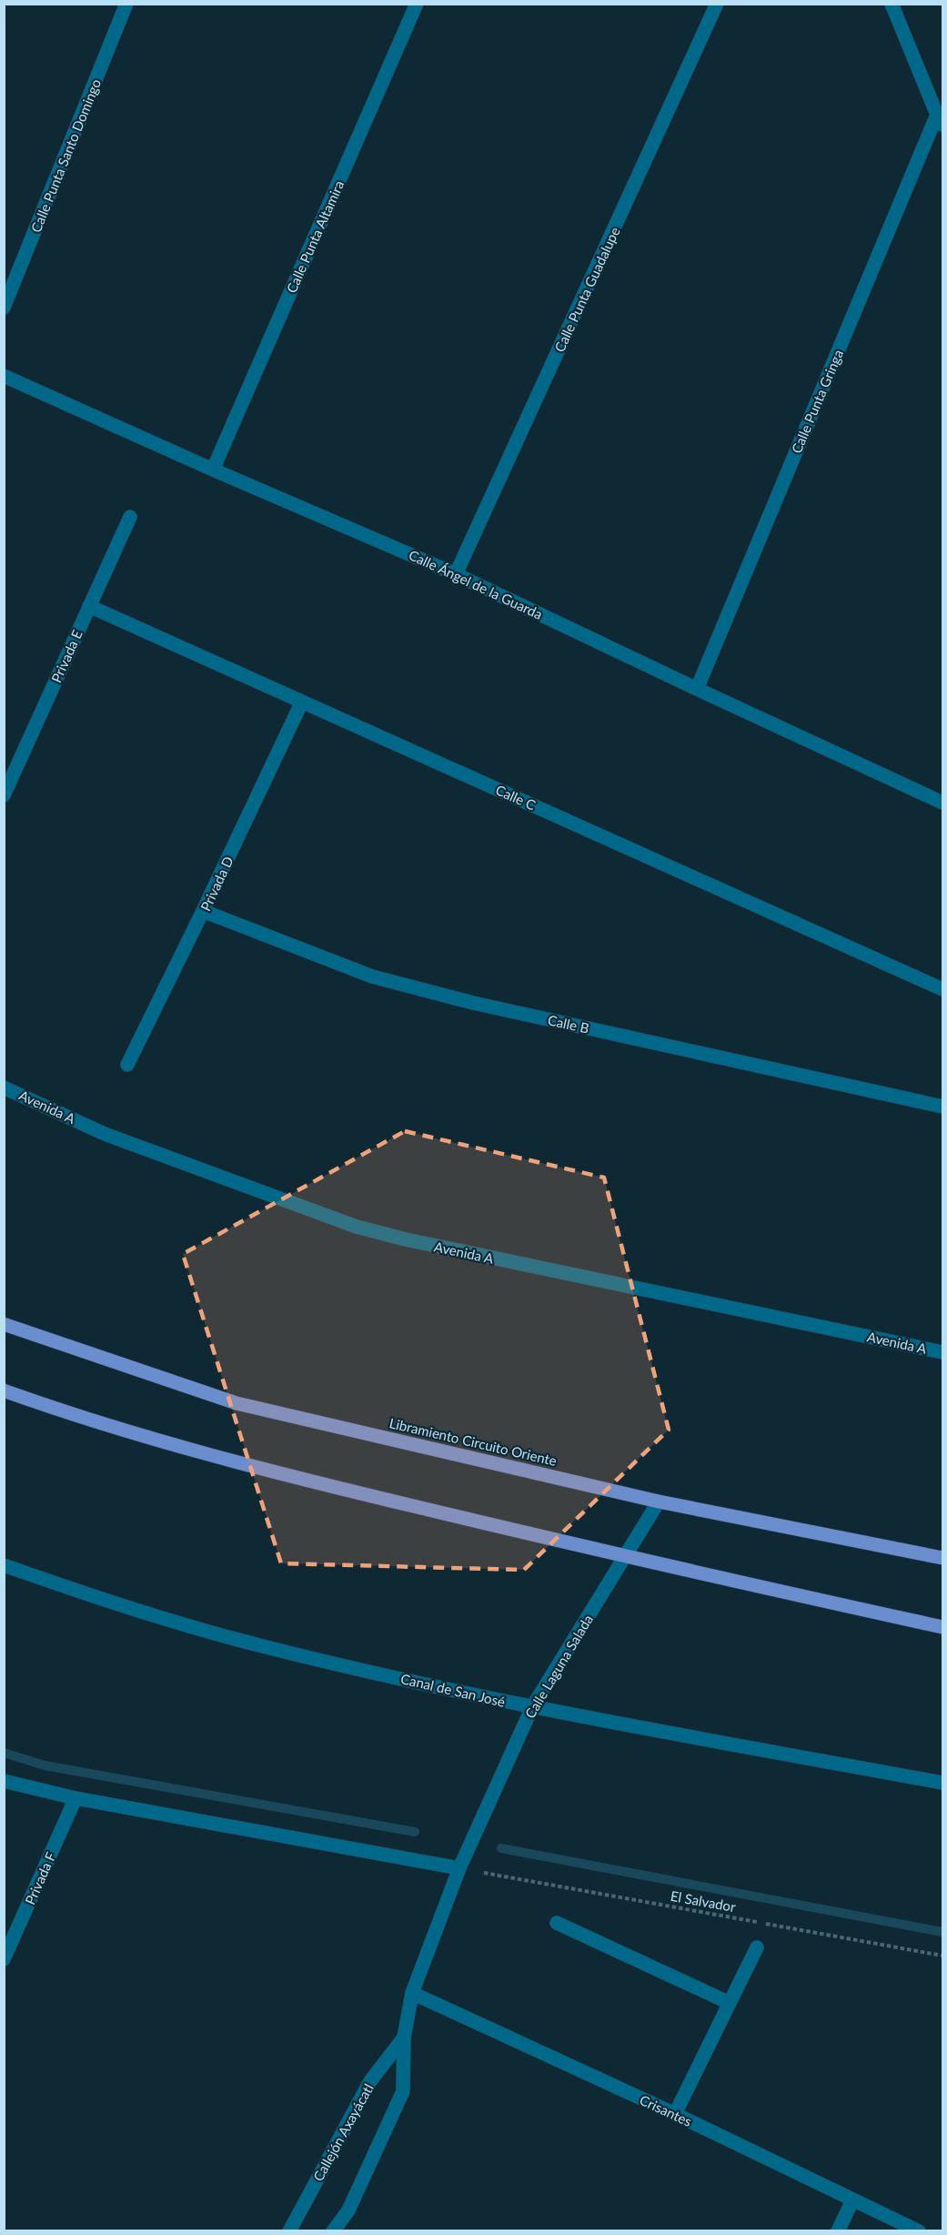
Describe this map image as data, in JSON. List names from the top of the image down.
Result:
{
  "streets": {
    "main road": ["Libramiento Circuito Oriente"],
    "street": [
      "Calle Punta Santo Domingo",
      "Calle Punta Altamira",
      "Calle Punta Guadalupe",
      "Calle Punta Gringa",
      "Calle Ángel de la Guarda",
      "Privada E",
      "Calle C",
      "Privada D",
      "Calle B",
      "Avenida A",
      "Calle Laguna Salada",
      "Canal de San José",
      "Privada F",
      "Crisantes",
      "Callejón Axayácatl"
    ],
    "path": ["El Salvador"]
  },
  "crossings": [
    ["Calle Punta Altamira", "Calle Ángel de la Guarda"],
    ["Calle Punta Guadalupe", "Calle Ángel de la Guarda"],
    ["Calle Punta Gringa", "Calle Ángel de la Guarda"],
    ["Privada E", "Calle C"],
    ["Calle C", "Privada D"],
    ["Privada D", "Calle B"],
    ["Libramiento Circuito Oriente", "Calle Laguna Salada"],
    ["Calle Laguna Salada", "Canal de San José"],
    ["Calle Laguna Salada", "El Salvador"],
    ["Calle Laguna Salada", "Callejón Axayácatl"],
    ["El Salvador", "Callejón Axayácatl"],
    ["Crisantes", "Callejón Axayácatl"]
  ]
}
